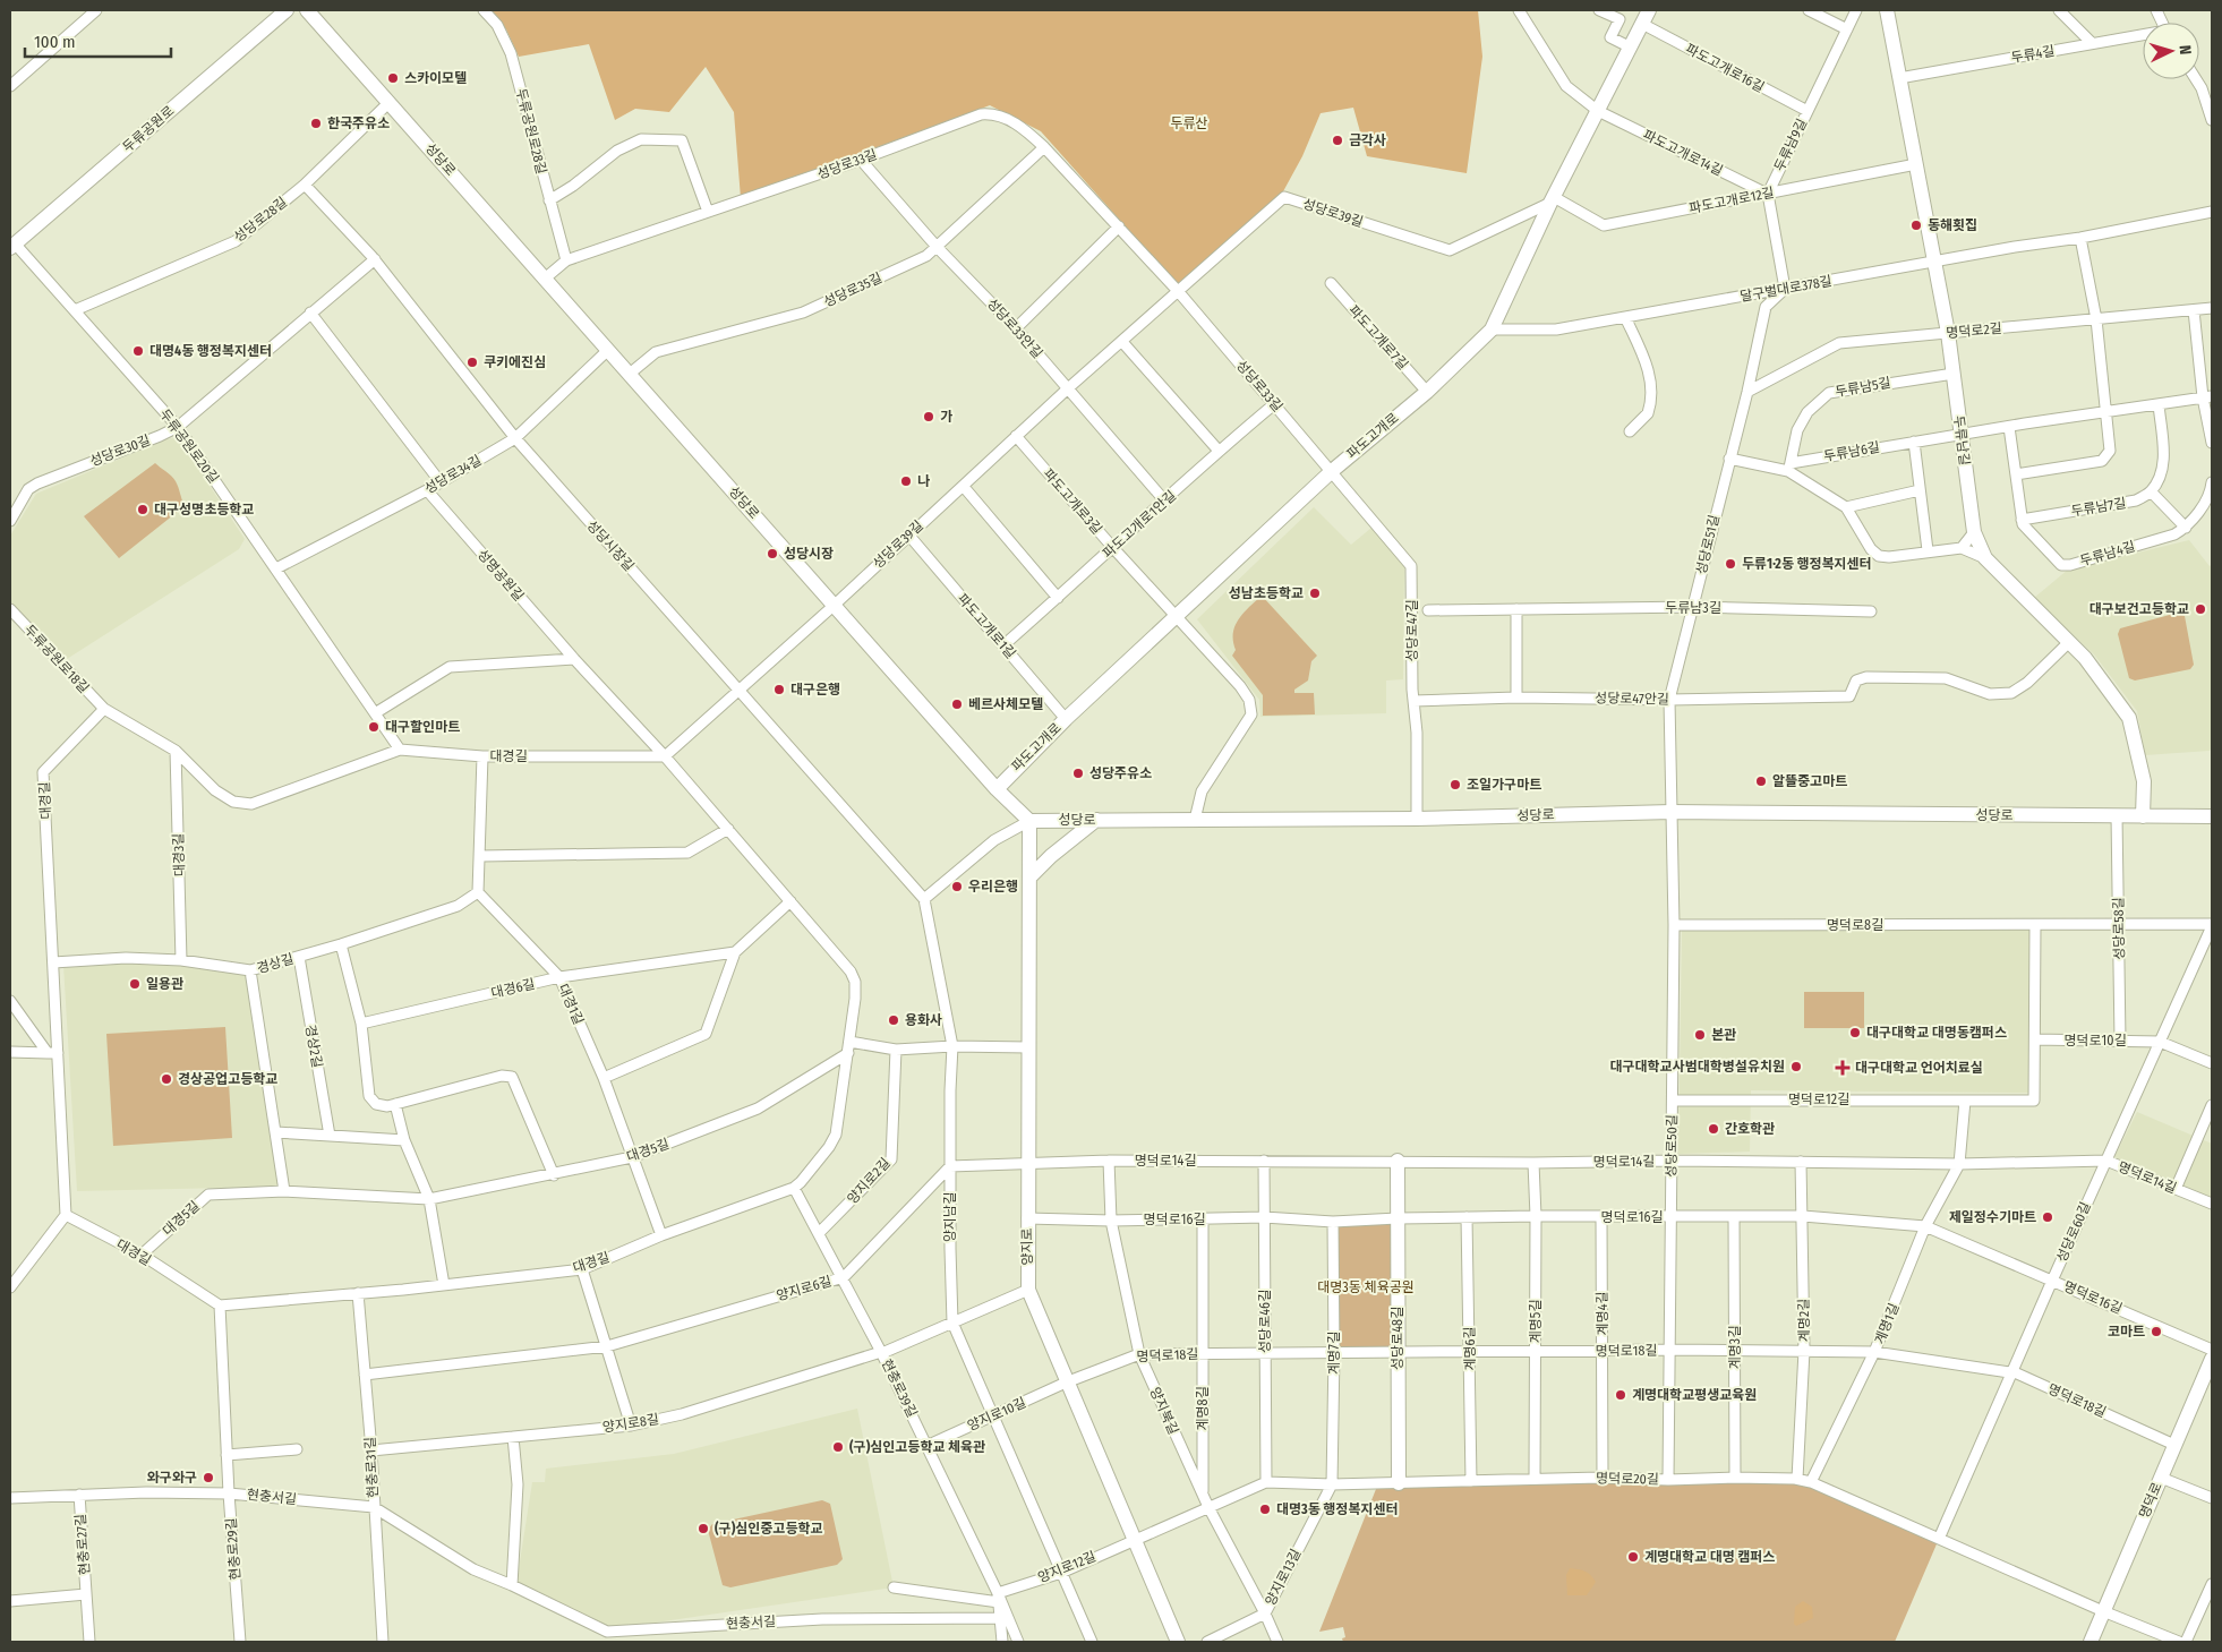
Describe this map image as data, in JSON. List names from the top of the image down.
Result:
{
  "streets": {
    "main road": [
      "두류공원로",
      "성당로",
      "파도고개로",
      "두류남길",
      "양지로",
      "성당로48길",
      "명덕로"
    ],
    "street": [
      "두류4길",
      "파도고개로16길",
      "두류공원로28길",
      "두류남9길",
      "파도고개로14길",
      "성당로33길",
      "파도고개로12길",
      "성당로39길",
      "성당로28길",
      "달구벌대로378길",
      "성당로35길",
      "성당로33안길",
      "명덕로2길",
      "파도고개로7길",
      "두류남5길",
      "두류공원로20길",
      "성당로30길",
      "두류남6길",
      "성당로34길",
      "파도고개로3길",
      "두류남7길",
      "파도고개로1안길",
      "성당로51길",
      "성당시장길",
      "두류남4길",
      "성명공원길",
      "두류남3길",
      "파도고개로1길",
      "성당로47길",
      "두류공원로18길",
      "성당로47안길",
      "대경길",
      "대경3길",
      "명덕로8길",
      "성당로58길",
      "경상길",
      "대경6길",
      "대경1길",
      "명덕로10길",
      "경상2길",
      "명덕로12길",
      "성당로50길",
      "대경5길",
      "명덕로14길",
      "양지로2길",
      "양지남길",
      "명덕로16길",
      "성당로60길",
      "양지로6길",
      "계명4길",
      "계명2길",
      "성당로46길",
      "계명5길",
      "계명1길",
      "계명3길",
      "계명6길",
      "명덕로18길",
      "계명7길",
      "현충로39길",
      "계명8길",
      "양지북길",
      "양지로10길",
      "양지로8길",
      "현충로31길",
      "명덕로20길",
      "현충서길",
      "현충로27길",
      "현충로29길",
      "양지로12길",
      "양지로13길"
    ]
  },
  "crossings": [
    ["두류4길", "두류남길"],
    ["파도고개로16길", "두류남9길"],
    ["파도고개로16길", "파도고개로"],
    ["두류공원로", "두류공원로20길"],
    ["두류공원로28길", "성당로33길"],
    ["두류남9길", "파도고개로14길"],
    ["두류남9길", "파도고개로12길"],
    ["파도고개로14길", "파도고개로12길"],
    ["파도고개로14길", "파도고개로"],
    ["성당로", "성당로33길"],
    ["성당로", "성당로39길"],
    ["성당로", "성당로28길"],
    ["성당로", "성당로35길"],
    ["성당로", "파도고개로"],
    ["성당로", "두류남길"],
    ["성당로", "성당로34길"],
    ["성당로", "파도고개로3길"],
    ["성당로", "성당로51길"],
    ["성당로", "성당로47길"],
    ["성당로", "성당로58길"],
    ["성당로", "성당로50길"],
    ["성당로", "양지로"],
    ["성당로33길", "성당로39길"],
    ["성당로33길", "성당로35길"],
    ["성당로33길", "성당로33안길"],
    ["성당로33길", "파도고개로"],
    ["성당로33길", "파도고개로1안길"],
    ["성당로33길", "성당로47길"],
    ["파도고개로12길", "성당로39길"],
    ["파도고개로12길", "파도고개로"],
    ["파도고개로12길", "두류남길"],
    ["성당로39길", "성당로33안길"],
    ["성당로39길", "파도고개로"],
    ["성당로39길", "파도고개로3길"],
    ["성당로39길", "파도고개로1길"],
    ["성당로28길", "두류공원로20길"],
    ["성당로28길", "성당시장길"],
    ["달구벌대로378길", "파도고개로"],
    ["달구벌대로378길", "두류남길"],
    ["달구벌대로378길", "성당로51길"],
    ["성당로35길", "성당로33안길"],
    ["성당로33안길", "파도고개로1안길"],
    ["명덕로2길", "두류남길"],
    ["명덕로2길", "성당로51길"],
    ["파도고개로7길", "파도고개로"],
    ["두류남5길", "두류남길"],
    ["두류남5길", "두류남6길"],
    ["파도고개로", "파도고개로3길"],
    ["파도고개로", "파도고개로1길"],
    ["파도고개로", "성당로47길"],
    ["두류남길", "두류남6길"],
    ["두류남길", "성당로47안길"],
    ["두류공원로20길", "성당로30길"],
    ["두류공원로20길", "성당로34길"],
    ["두류공원로20길", "대경길"],
    ["성당로30길", "성당시장길"],
    ["두류남6길", "성당로51길"],
    ["성당로34길", "성당시장길"],
    ["성당로34길", "성명공원길"],
    ["파도고개로3길", "파도고개로1안길"],
    ["두류남7길", "두류남4길"],
    ["파도고개로1안길", "파도고개로1길"],
    ["성당로51길", "두류남3길"],
    ["성당로51길", "성당로47안길"],
    ["성당로51길", "성당로50길"],
    ["성당시장길", "양지남길"],
    ["성명공원길", "대경길"],
    ["성당로47길", "성당로47안길"],
    ["두류공원로18길", "대경길"],
    ["대경길", "대경3길"],
    ["대경길", "대경1길"],
    ["대경길", "대경5길"],
    ["대경길", "현충로39길"],
    ["대경길", "현충로31길"],
    ["대경길", "현충로29길"],
    ["명덕로8길", "성당로58길"],
    ["명덕로8길", "성당로50길"],
    ["명덕로8길", "성당로60길"],
    ["성당로58길", "명덕로10길"],
    ["경상길", "대경1길"],
    ["경상길", "경상2길"],
    ["경상길", "대경5길"],
    ["대경6길", "대경1길"],
    ["대경1길", "대경5길"],
    ["명덕로10길", "명덕로12길"],
    ["명덕로10길", "성당로60길"],
    ["명덕로12길", "성당로50길"],
    ["성당로50길", "명덕로14길"],
    ["성당로50길", "명덕로16길"],
    ["성당로50길", "명덕로18길"],
    ["성당로50길", "명덕로20길"],
    ["명덕로14길", "성당로60길"],
    ["명덕로14길", "양지로"],
    ["명덕로14길", "계명2길"],
    ["명덕로14길", "성당로46길"],
    ["명덕로14길", "계명5길"],
    ["명덕로14길", "계명1길"],
    ["명덕로14길", "성당로48길"],
    ["명덕로14길", "양지북길"],
    ["양지로2길", "현충로39길"],
    ["양지남길", "양지로6길"],
    ["양지남길", "양지로10길"],
    ["양지남길", "양지로8길"],
    ["양지남길", "양지로12길"],
    ["명덕로16길", "성당로60길"],
    ["명덕로16길", "양지로"],
    ["명덕로16길", "계명4길"],
    ["명덕로16길", "계명2길"],
    ["명덕로16길", "성당로46길"],
    ["명덕로16길", "계명5길"],
    ["명덕로16길", "계명1길"],
    ["명덕로16길", "성당로48길"],
    ["명덕로16길", "계명3길"],
    ["명덕로16길", "계명6길"],
    ["명덕로16길", "계명7길"],
    ["명덕로16길", "계명8길"],
    ["명덕로16길", "양지북길"],
    ["성당로60길", "명덕로18길"],
    ["성당로60길", "명덕로20길"],
    ["양지로", "명덕로18길"],
    ["양지로", "양지로10길"],
    ["양지로", "양지로8길"],
    ["양지로", "명덕로20길"],
    ["양지로", "양지로12길"],
    ["양지로6길", "현충로39길"],
    ["양지로6길", "현충로31길"],
    ["계명4길", "명덕로18길"],
    ["계명4길", "명덕로20길"],
    ["계명2길", "명덕로18길"],
    ["계명2길", "명덕로20길"],
    ["성당로46길", "명덕로18길"],
    ["성당로46길", "명덕로20길"],
    ["계명5길", "명덕로18길"],
    ["계명5길", "명덕로20길"],
    ["계명1길", "명덕로18길"],
    ["계명1길", "명덕로20길"],
    ["성당로48길", "명덕로18길"],
    ["성당로48길", "명덕로20길"],
    ["계명3길", "명덕로18길"],
    ["계명3길", "명덕로20길"],
    ["계명6길", "명덕로18길"],
    ["계명6길", "명덕로20길"],
    ["명덕로18길", "계명7길"],
    ["명덕로18길", "계명8길"],
    ["명덕로18길", "양지북길"],
    ["명덕로18길", "양지로10길"],
    ["명덕로18길", "명덕로"],
    ["계명7길", "명덕로20길"],
    ["계명7길", "양지로13길"],
    ["현충로39길", "양지로10길"],
    ["현충로39길", "양지로8길"],
    ["현충로39길", "현충서길"],
    ["현충로39길", "양지로12길"],
    ["계명8길", "양지북길"],
    ["양지북길", "명덕로20길"],
    ["양지북길", "양지로13길"],
    ["양지로8길", "현충로31길"],
    ["현충로31길", "현충서길"],
    ["명덕로20길", "명덕로"],
    ["명덕로20길", "양지로12길"],
    ["명덕로20길", "양지로13길"],
    ["현충서길", "현충로27길"],
    ["현충서길", "현충로29길"]
  ],
  "parks": ["두류산", "대명3동 체육공원"],
  "places": {
    "other": [
      "스카이모텔",
      "한국주유소",
      "금각사",
      "동해횟집",
      "대명4동 행정복지센터",
      "쿠키에진심",
      "가",
      "나",
      "대구성명초등학교",
      "성당시장",
      "두류1·2동 행정복지센터",
      "성남초등학교",
      "대구보건고등학교",
      "대구은행",
      "베르사체모텔",
      "대구할인마트",
      "성당주유소",
      "알뜰중고마트",
      "조일가구마트",
      "우리은행",
      "일용관",
      "용화사",
      "대구대학교 대명동캠퍼스",
      "본관",
      "대구대학교사범대학병설유치원",
      "경상공업고등학교",
      "간호학관",
      "제일정수기마트",
      "코마트",
      "계명대학교평생교육원",
      "(구)심인고등학교 체육관",
      "와구와구",
      "대명3동 행정복지센터",
      "(구)심인중고등학교",
      "계명대학교 대명 캠퍼스"
    ],
    "health": ["대구대학교 언어치료실"]
  },
  "scale_bar": "100 m",
  "north": "right"
}
